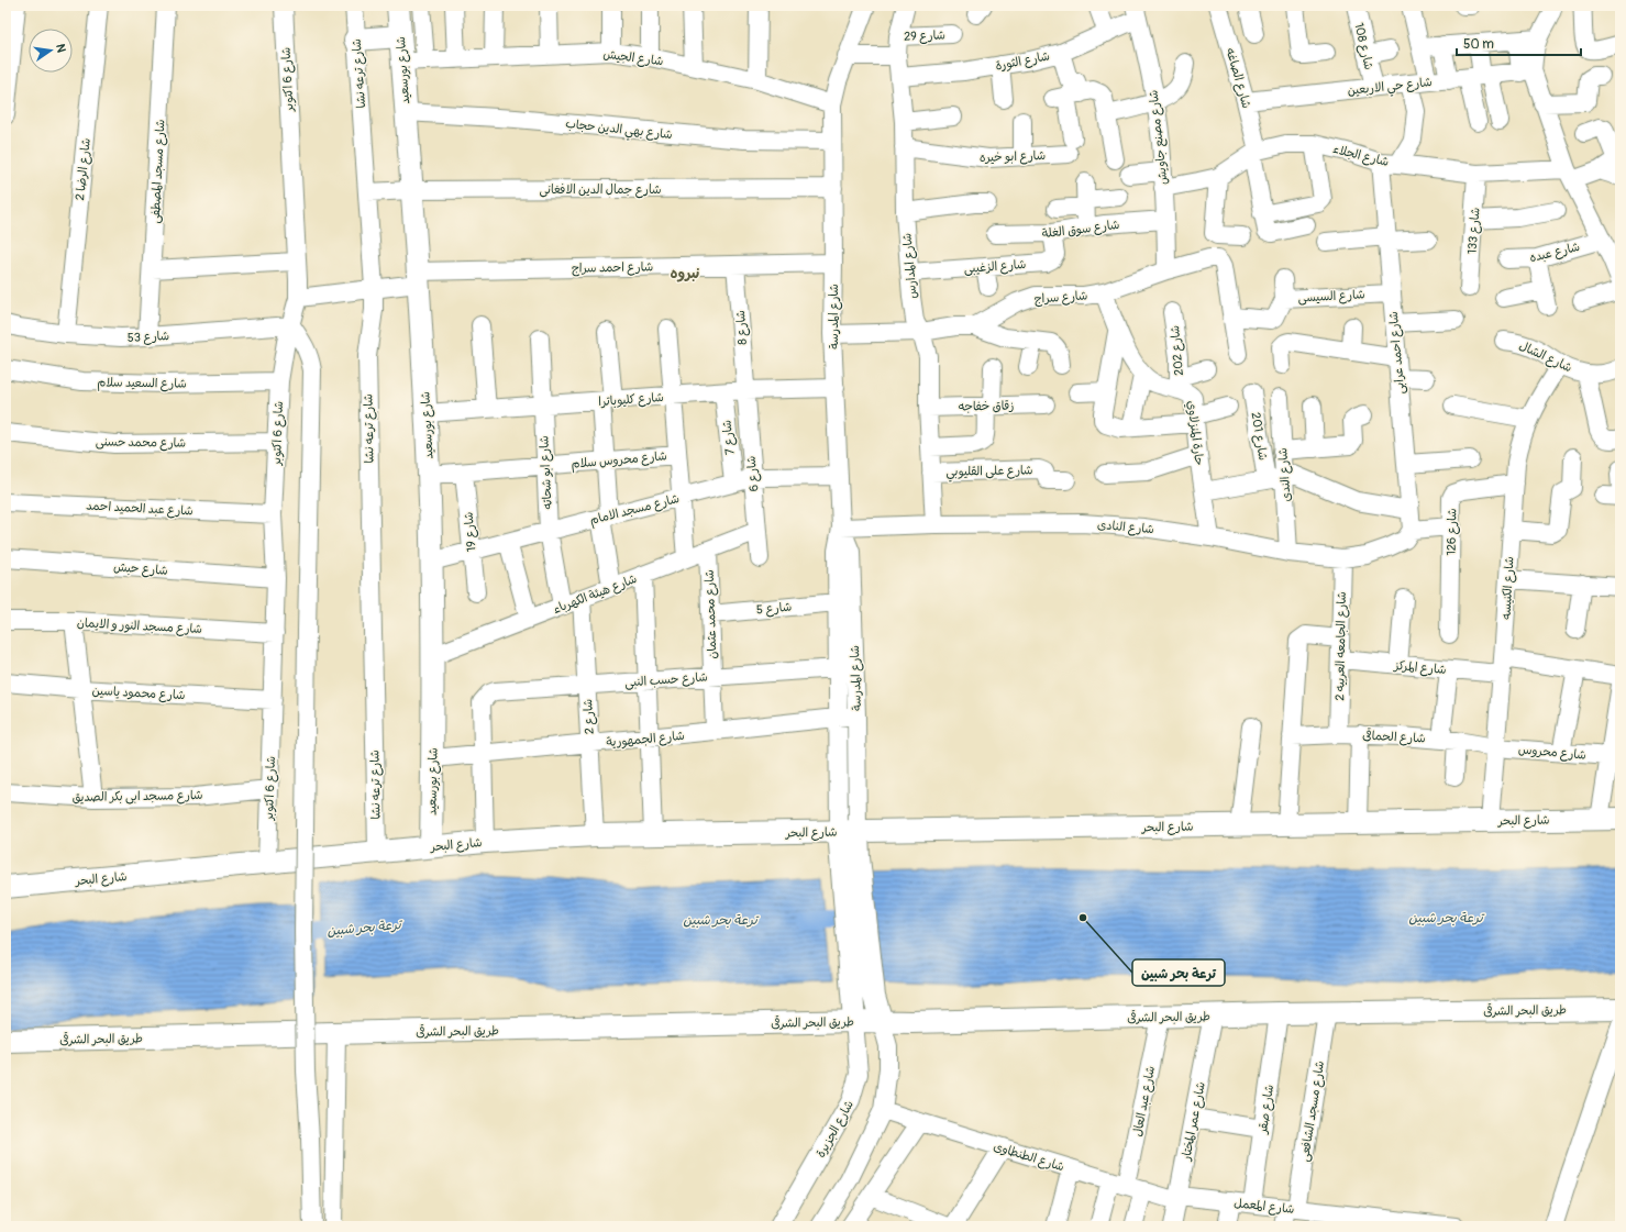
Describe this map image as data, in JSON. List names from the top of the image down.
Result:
{
  "streets": {
    "street": [
      "شارع 29",
      "شارع 108",
      "شارع الجيش",
      "شارع الثورة",
      "شارع بورسعيد",
      "شارع ترعه نشا",
      "شارع الصاغه",
      "شارع 6 اكتوبر",
      "شارع حي الاربعين",
      "شارع بهي الدين حجاب",
      "شارع مصنع جاويش",
      "شارع الجلاء",
      "شارع ابو خيره",
      "شارع الرضا 2",
      "شارع مسجد المصطفى",
      "شارع جمال الدين الافغانى",
      "شارع سوق الغلة",
      "شارع 133",
      "شارع عبده",
      "شارع المدارس",
      "شارع الزغيبى",
      "شارع احمد سراج",
      "شارع السيسى",
      "شارع سراج",
      "شارع المدرسة",
      "شارع 8",
      "شارع 53",
      "شارع 202",
      "شارع احمد عرابى",
      "شارع الشال",
      "شارع السعيد سلام",
      "شارع كليوباترا",
      "زقاق خفاجه",
      "حارة المنزلاوي",
      "شارع 201",
      "شارع 7",
      "شارع محمد حسنى",
      "شارع محروس سلام",
      "شارع على القليوبي",
      "شارع ابو شحاته",
      "شارع 6",
      "شارع الندى",
      "شارع عبد الحميد احمد",
      "شارع مسجد الامام",
      "شارع النادى",
      "شارع 19",
      "شارع 126",
      "شارع حبش",
      "شارع الكنيسه",
      "شارع هيئة الكهرباء",
      "شارع 5",
      "شارع محمد عثمان",
      "شارع مسجد النور و الايمان",
      "شارع الجامعه العربيه 2",
      "شارع المركز",
      "شارع حسب النبى",
      "شارع محمود ياسين",
      "شارع 2",
      "شارع الحماقى",
      "شارع الجمهورية",
      "شارع محروس",
      "شارع مسجد ابى بكر الصديق",
      "شارع البحر",
      "طريق البحر الشرقى",
      "شارع عبد العال",
      "شارع صقر",
      "شارع مسجد الشافعى",
      "شارع عمر المختار",
      "شارع الجزيرة",
      "شارع الطنطاوى",
      "شارع المعمل"
    ]
  },
  "crossings": [
    ["شارع 29", "شارع المدارس"],
    ["شارع 108", "شارع حي الاربعين"],
    ["شارع الجيش", "شارع بورسعيد"],
    ["شارع الجيش", "شارع المدرسة"],
    ["شارع الثورة", "شارع مصنع جاويش"],
    ["شارع الثورة", "شارع المدارس"],
    ["شارع بورسعيد", "شارع بهي الدين حجاب"],
    ["شارع بورسعيد", "شارع جمال الدين الافغانى"],
    ["شارع بورسعيد", "شارع احمد سراج"],
    ["شارع بورسعيد", "شارع كليوباترا"],
    ["شارع بورسعيد", "شارع محروس سلام"],
    ["شارع بورسعيد", "شارع مسجد الامام"],
    ["شارع بورسعيد", "شارع هيئة الكهرباء"],
    ["شارع بورسعيد", "شارع الجمهورية"],
    ["شارع بورسعيد", "شارع البحر"],
    ["شارع ترعه نشا", "شارع جمال الدين الافغانى"],
    ["شارع ترعه نشا", "شارع احمد سراج"],
    ["شارع ترعه نشا", "شارع البحر"],
    ["شارع الصاغه", "شارع حي الاربعين"],
    ["شارع الصاغه", "شارع الجلاء"],
    ["شارع 6 اكتوبر", "شارع احمد سراج"],
    ["شارع 6 اكتوبر", "شارع 53"],
    ["شارع 6 اكتوبر", "شارع السعيد سلام"],
    ["شارع 6 اكتوبر", "شارع محمد حسنى"],
    ["شارع 6 اكتوبر", "شارع عبد الحميد احمد"],
    ["شارع 6 اكتوبر", "شارع حبش"],
    ["شارع 6 اكتوبر", "شارع مسجد النور و الايمان"],
    ["شارع 6 اكتوبر", "شارع محمود ياسين"],
    ["شارع 6 اكتوبر", "شارع مسجد ابى بكر الصديق"],
    ["شارع 6 اكتوبر", "شارع البحر"],
    ["شارع بهي الدين حجاب", "شارع المدرسة"],
    ["شارع مصنع جاويش", "شارع الجلاء"],
    ["شارع مصنع جاويش", "شارع سوق الغلة"],
    ["شارع مصنع جاويش", "شارع سراج"],
    ["شارع الجلاء", "شارع 133"],
    ["شارع الجلاء", "شارع احمد عرابى"],
    ["شارع ابو خيره", "شارع المدارس"],
    ["شارع الرضا 2", "شارع 53"],
    ["شارع مسجد المصطفى", "شارع 53"],
    ["شارع جمال الدين الافغانى", "شارع المدرسة"],
    ["شارع سوق الغلة", "شارع الزغيبى"],
    ["شارع المدارس", "شارع الزغيبى"],
    ["شارع المدارس", "شارع سراج"],
    ["شارع المدارس", "زقاق خفاجه"],
    ["شارع المدارس", "شارع على القليوبي"],
    ["شارع المدارس", "شارع النادى"],
    ["شارع احمد سراج", "شارع المدرسة"],
    ["شارع احمد سراج", "شارع 8"],
    ["شارع السيسى", "شارع سراج"],
    ["شارع السيسى", "شارع احمد عرابى"],
    ["شارع سراج", "شارع المدرسة"],
    ["شارع المدرسة", "شارع كليوباترا"],
    ["شارع المدرسة", "شارع مسجد الامام"],
    ["شارع المدرسة", "شارع النادى"],
    ["شارع المدرسة", "شارع 5"],
    ["شارع المدرسة", "شارع حسب النبى"],
    ["شارع المدرسة", "شارع الجمهورية"],
    ["شارع المدرسة", "شارع البحر"],
    ["شارع 8", "شارع كليوباترا"],
    ["شارع 8", "شارع 6"],
    ["شارع 202", "حارة المنزلاوي"],
    ["شارع احمد عرابى", "شارع النادى"],
    ["شارع الشال", "شارع الكنيسه"],
    ["شارع كليوباترا", "شارع 7"],
    ["شارع كليوباترا", "شارع ابو شحاته"],
    ["شارع كليوباترا", "شارع 6"],
    ["حارة المنزلاوي", "شارع النادى"],
    ["شارع 201", "شارع الندى"],
    ["شارع 7", "شارع مسجد الامام"],
    ["شارع محروس سلام", "شارع ابو شحاته"],
    ["شارع محروس سلام", "شارع 19"],
    ["شارع ابو شحاته", "شارع مسجد الامام"],
    ["شارع ابو شحاته", "شارع هيئة الكهرباء"],
    ["شارع 6", "شارع مسجد الامام"],
    ["شارع 6", "شارع هيئة الكهرباء"],
    ["شارع الندى", "شارع النادى"],
    ["شارع مسجد الامام", "شارع 19"],
    ["شارع النادى", "شارع الجامعه العربيه 2"],
    ["شارع 126", "شارع الكنيسه"],
    ["شارع الكنيسه", "شارع المركز"],
    ["شارع الكنيسه", "شارع الحماقى"],
    ["شارع الكنيسه", "شارع محروس"],
    ["شارع الكنيسه", "شارع البحر"],
    ["شارع هيئة الكهرباء", "شارع محمد عثمان"],
    ["شارع هيئة الكهرباء", "شارع 2"],
    ["شارع 5", "شارع محمد عثمان"],
    ["شارع محمد عثمان", "شارع حسب النبى"],
    ["شارع محمد عثمان", "شارع الجمهورية"],
    ["شارع الجامعه العربيه 2", "شارع المركز"],
    ["شارع الجامعه العربيه 2", "شارع الحماقى"],
    ["شارع حسب النبى", "شارع 2"],
    ["شارع حسب النبى", "شارع الجمهورية"],
    ["شارع 2", "شارع الجمهورية"],
    ["شارع 2", "شارع البحر"],
    ["شارع الحماقى", "شارع محروس"],
    ["طريق البحر الشرقى", "شارع عبد العال"],
    ["طريق البحر الشرقى", "شارع صقر"],
    ["طريق البحر الشرقى", "شارع مسجد الشافعى"],
    ["طريق البحر الشرقى", "شارع عمر المختار"],
    ["طريق البحر الشرقى", "شارع الجزيرة"],
    ["شارع عبد العال", "شارع الطنطاوى"],
    ["شارع صقر", "شارع المعمل"],
    ["شارع مسجد الشافعى", "شارع المعمل"],
    ["شارع عمر المختار", "شارع الطنطاوى"],
    ["شارع عمر المختار", "شارع المعمل"],
    ["شارع الطنطاوى", "شارع المعمل"]
  ],
  "districts": ["نبروه"],
  "water": ["ترعة بحر شبين"],
  "places": ["ترعة بحر شبين"],
  "scale_bar": "50 m",
  "north": "right"
}
